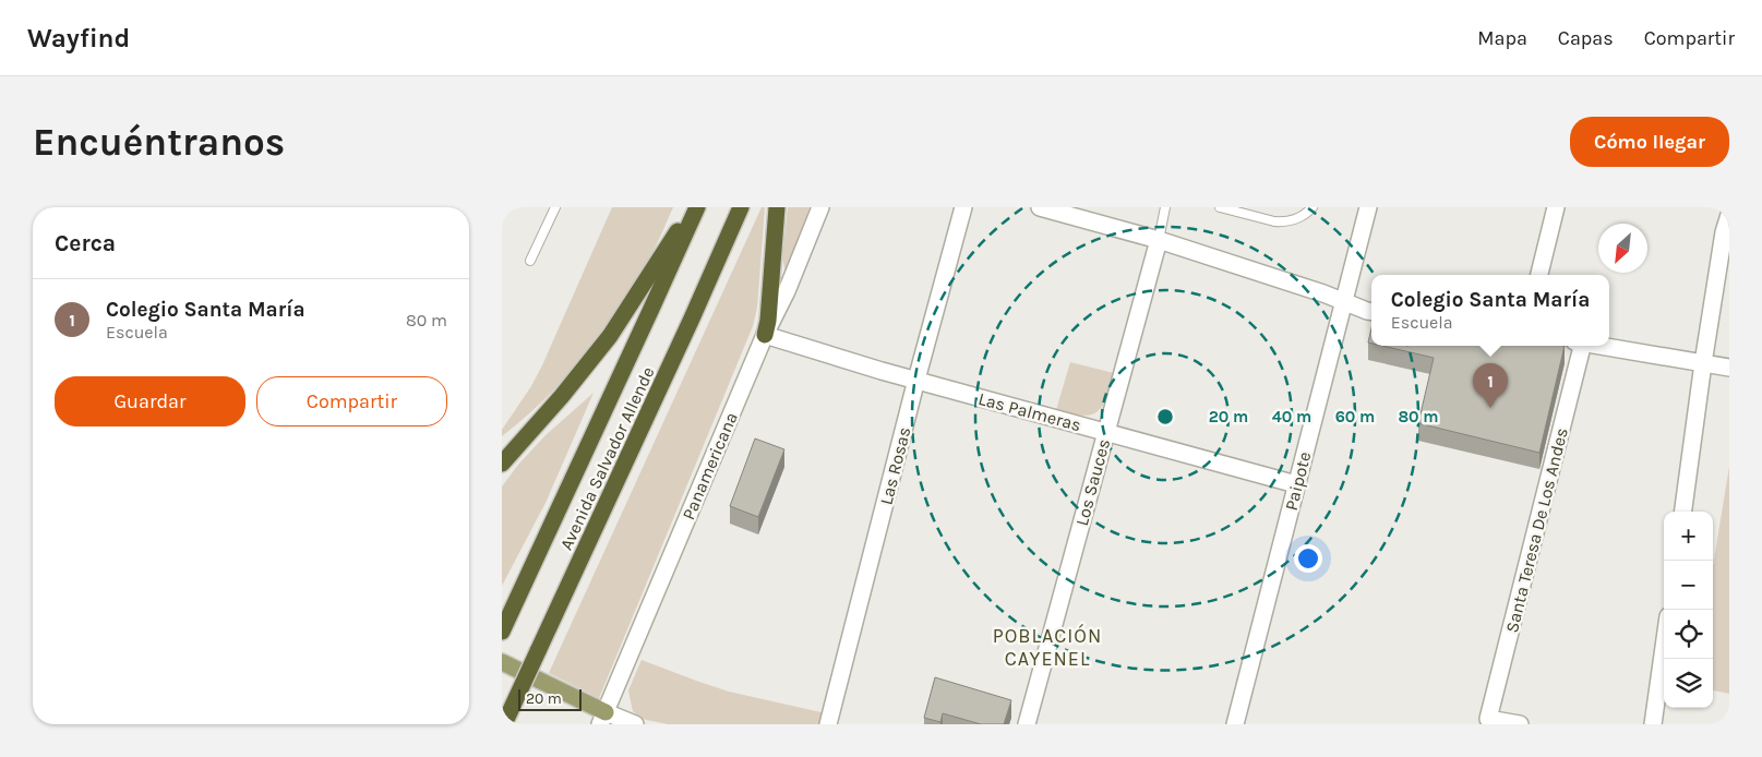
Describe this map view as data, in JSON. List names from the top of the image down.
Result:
{
  "streets": {
    "highway": ["Avenida Salvador Allende"],
    "street": [
      "Las Palmeras",
      "Panamericana",
      "Las Rosas",
      "Paipote",
      "Los Sauces",
      "Santa Teresa De Los Andes"
    ]
  },
  "crossings": [
    ["Las Palmeras", "Panamericana"],
    ["Las Palmeras", "Las Rosas"],
    ["Las Palmeras", "Paipote"],
    ["Las Palmeras", "Los Sauces"]
  ],
  "districts": ["POBLACIÓN CAYENEL"],
  "scale_bar": "20 m",
  "north": "bottom left",
  "page": {
    "header": "Wayfind",
    "nav": ["Mapa", "Capas", "Compartir"],
    "buttons": [
      "Cómo llegar",
      ["Guardar", "Compartir"]
    ],
    "title": "Encuéntranos",
    "heading": "Cerca",
    "popup": ["Colegio Santa María", "Escuela"],
    "list": [
      {
        "mark": "1",
        "name": "Colegio Santa María",
        "note": "Escuela",
        "value": "80 m"
      }
    ],
    "pins": "1",
    "map_buttons": ["+", "−"],
    "scale": "20 m"
  },
  "rings": [
    "20 m",
    "40 m",
    "60 m",
    "80 m"
  ]
}
